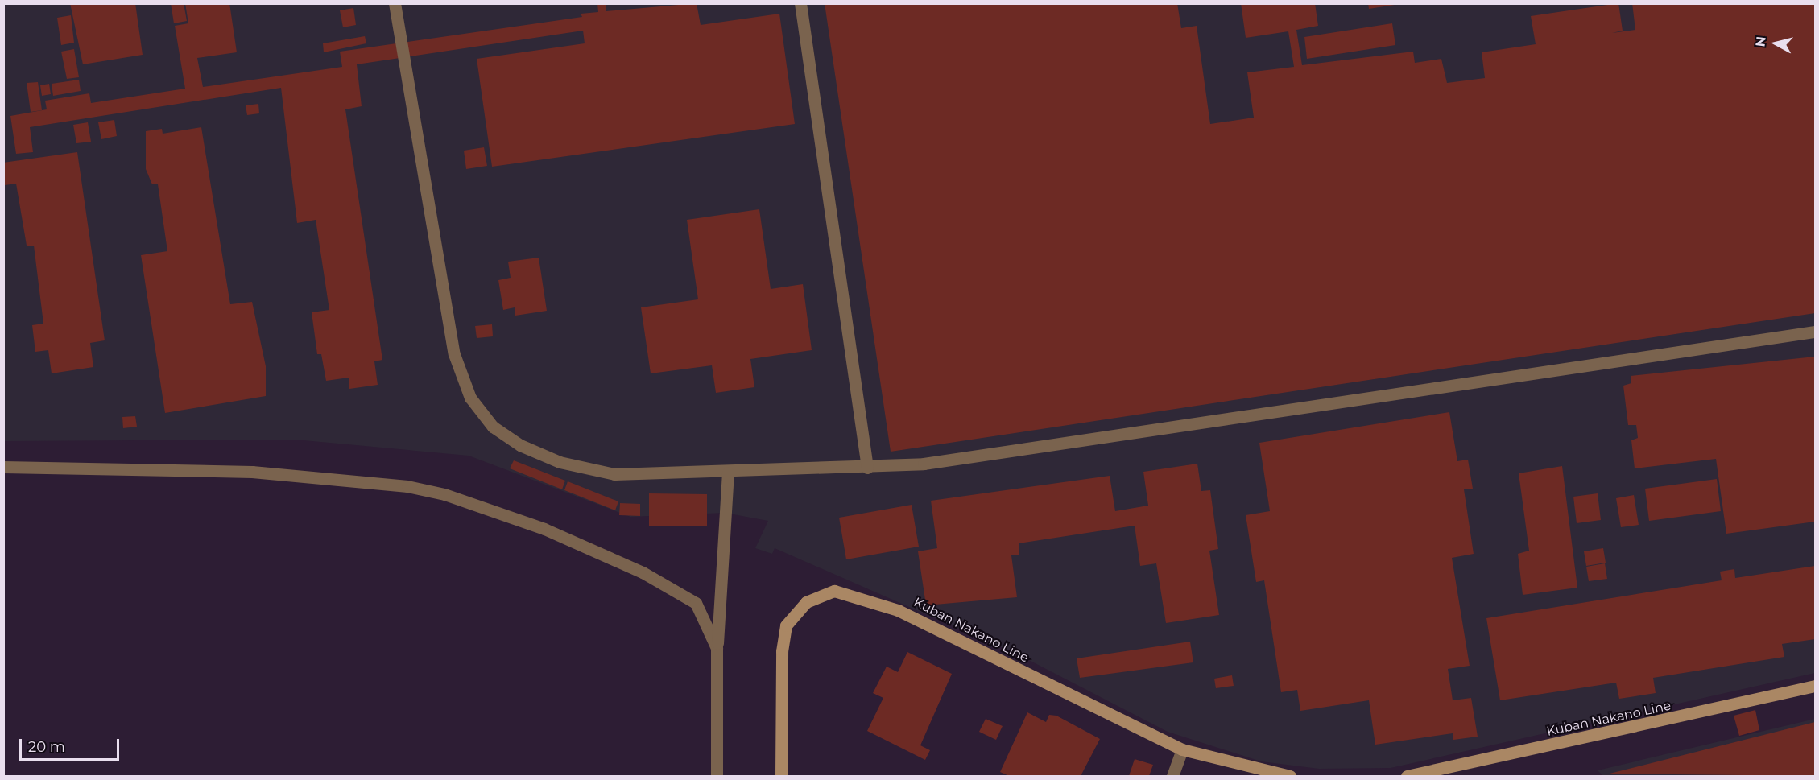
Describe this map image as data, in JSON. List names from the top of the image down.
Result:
{
  "streets": {
    "main road": ["Kuban Nakano Line"]
  },
  "scale_bar": "20 m",
  "north": "left"
}
